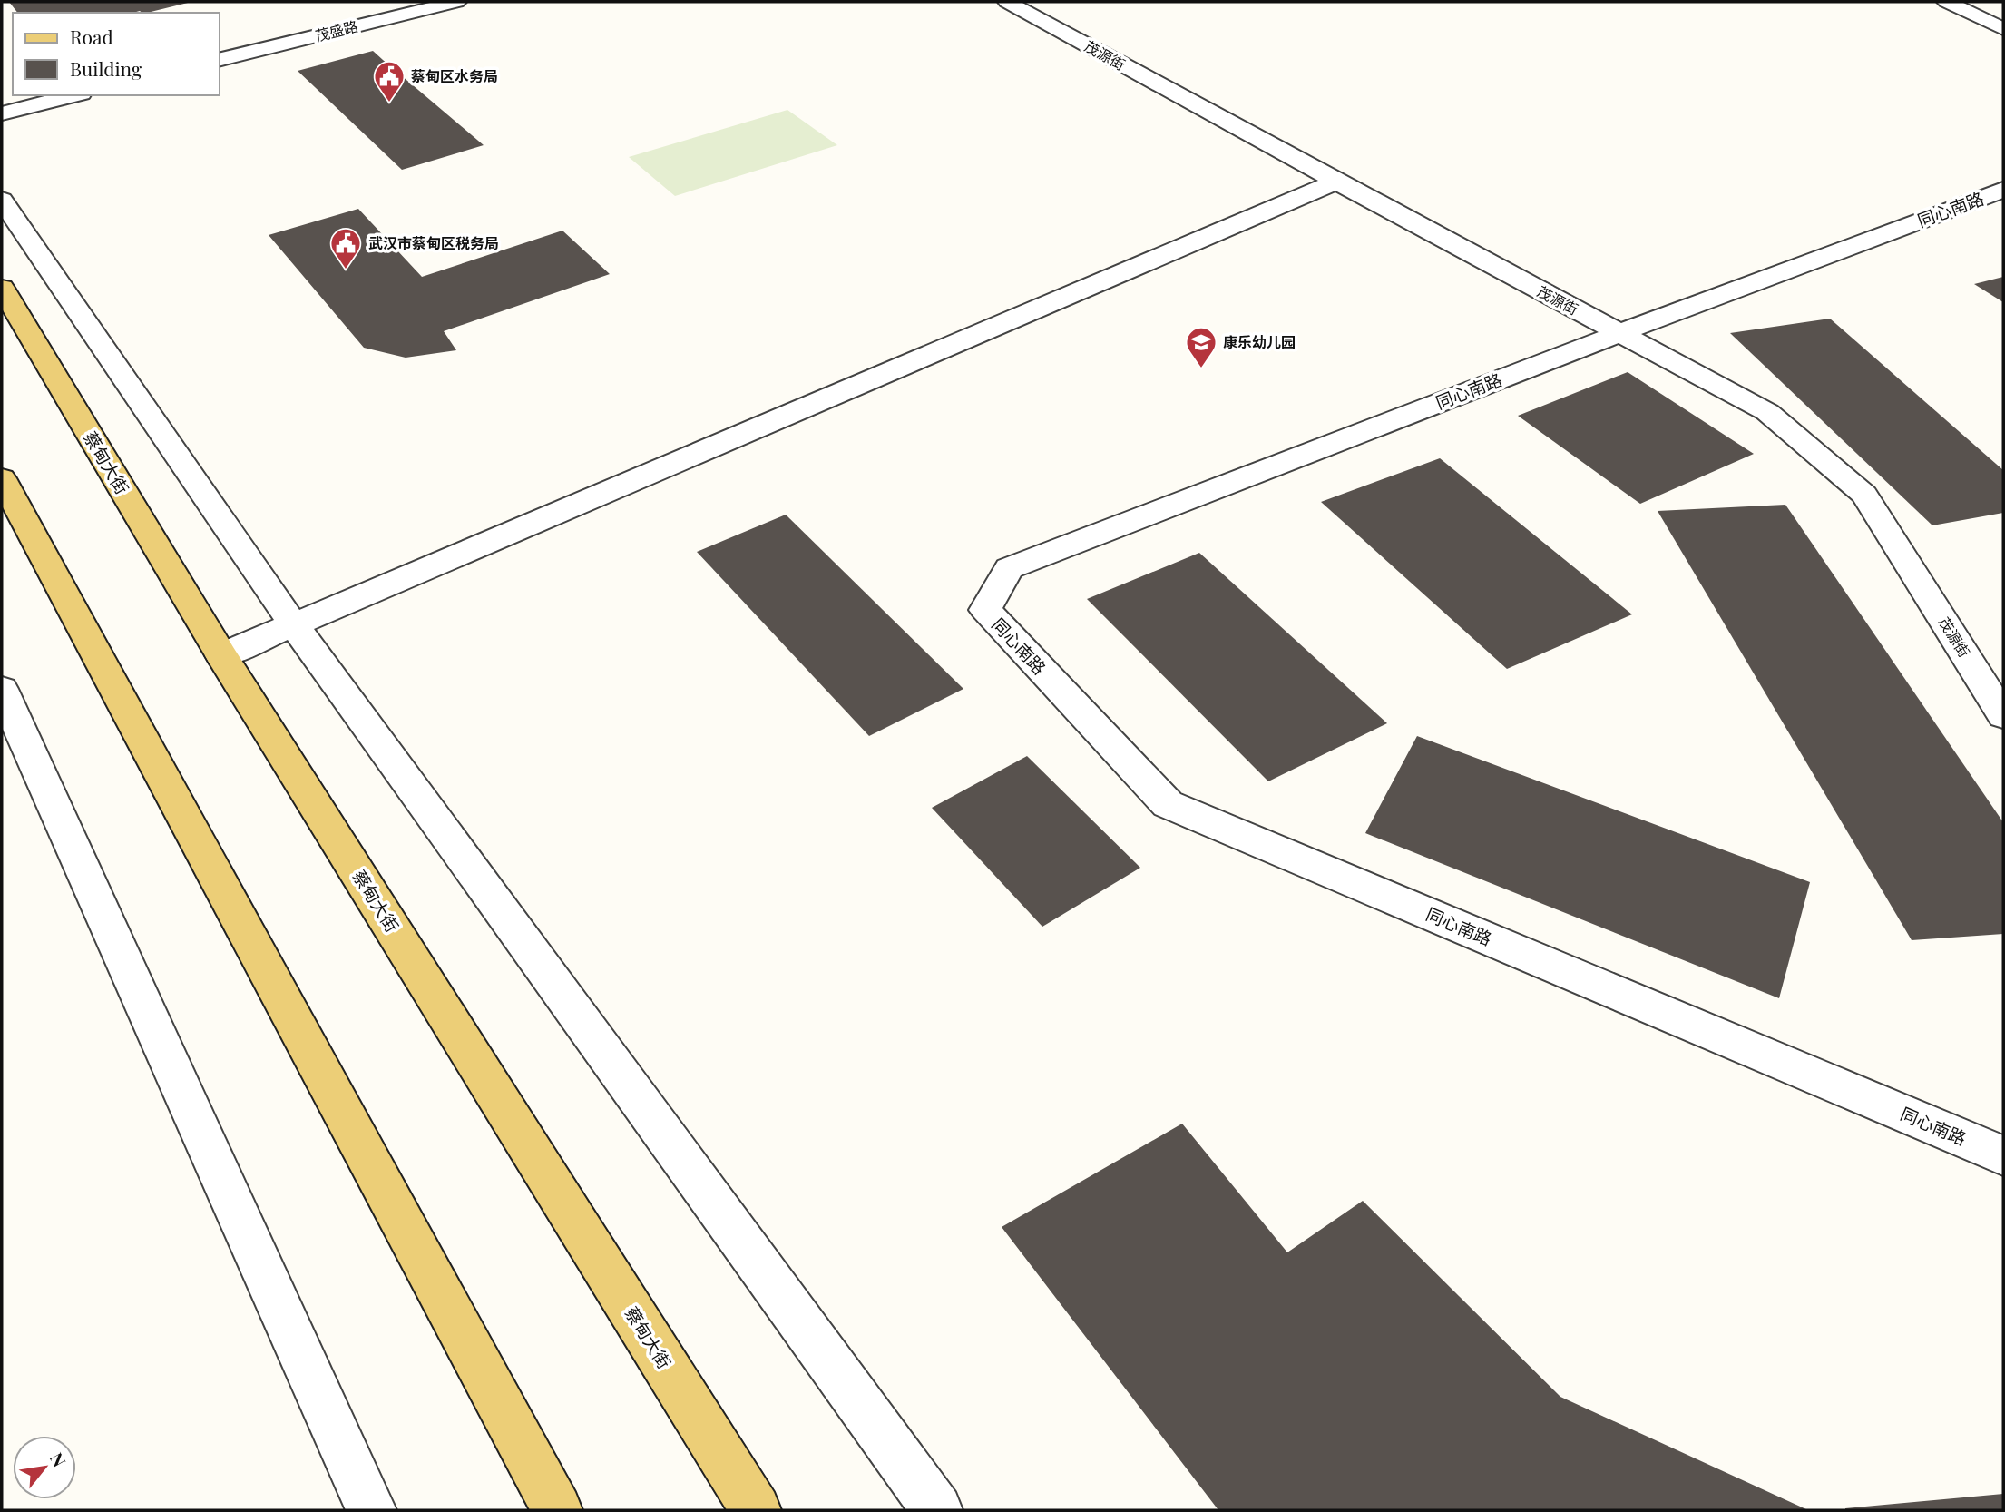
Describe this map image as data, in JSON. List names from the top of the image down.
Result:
{
  "streets": {
    "main road": ["蔡甸大街"],
    "street": ["茂盛路", "茂源街", "同心南路"]
  },
  "crossings": [
    ["茂源街", "同心南路"]
  ],
  "places": {
    "public building": ["蔡甸区水务局", "武汉市蔡甸区税务局"],
    "school or university": ["康乐幼儿园"]
  },
  "legend": ["Road", "Building"],
  "north": "top right"
}
